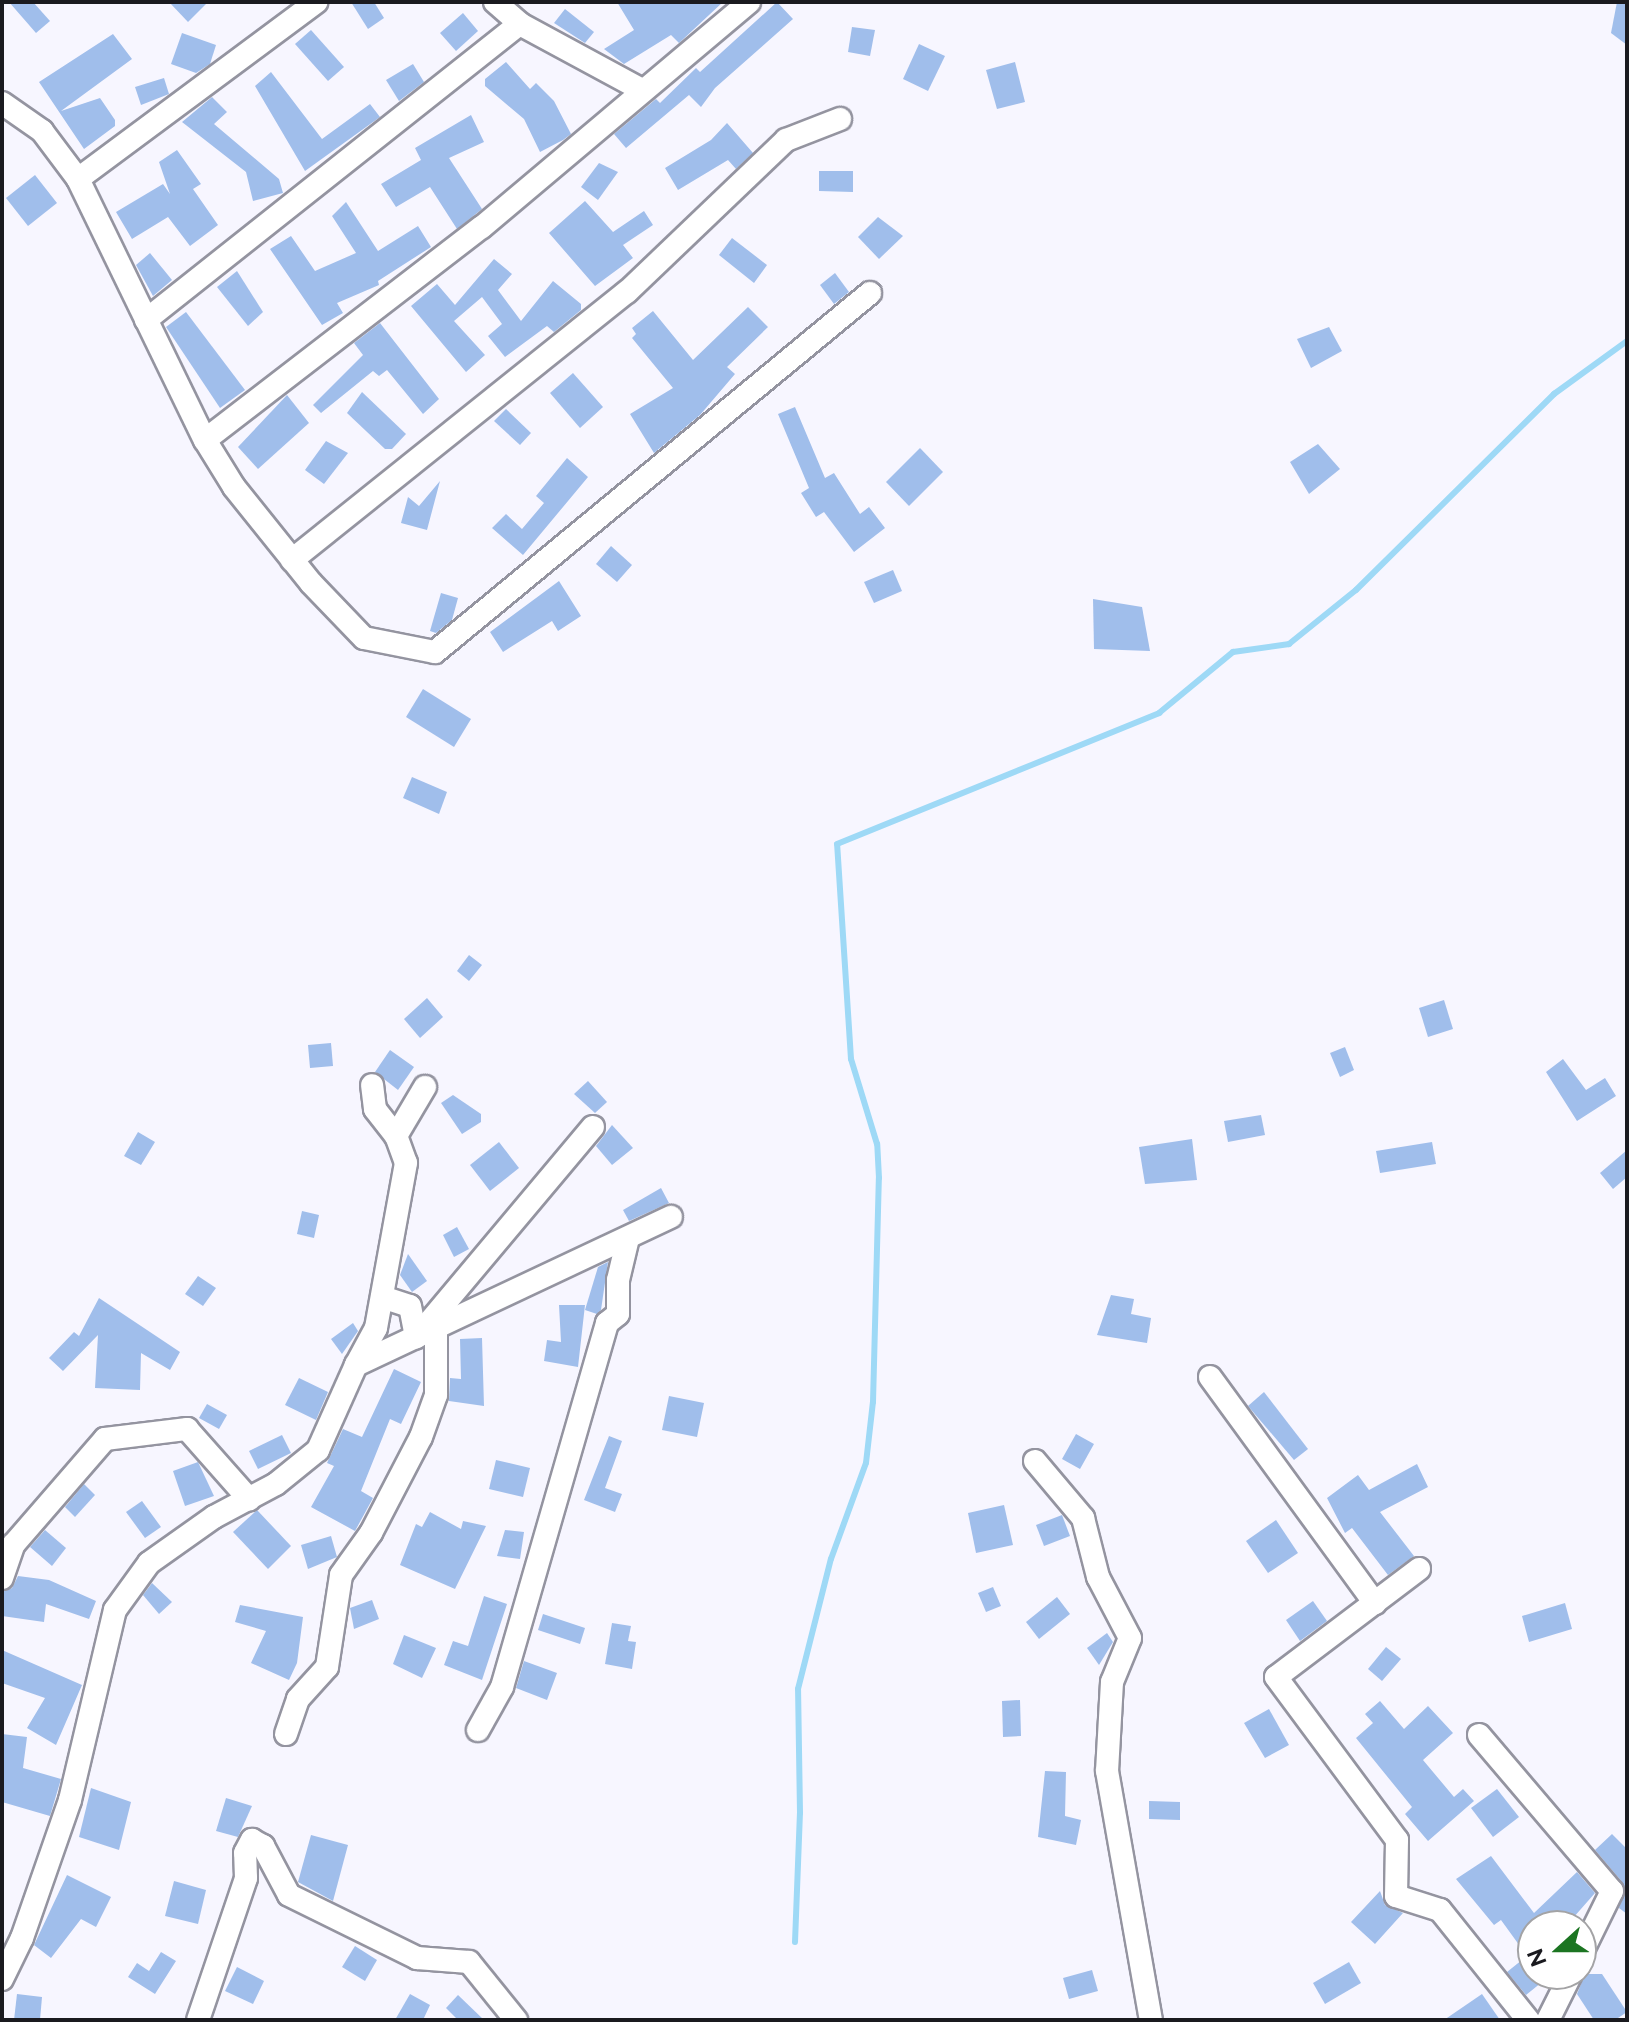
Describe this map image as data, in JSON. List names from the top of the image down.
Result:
{
  "north": "left"
}
